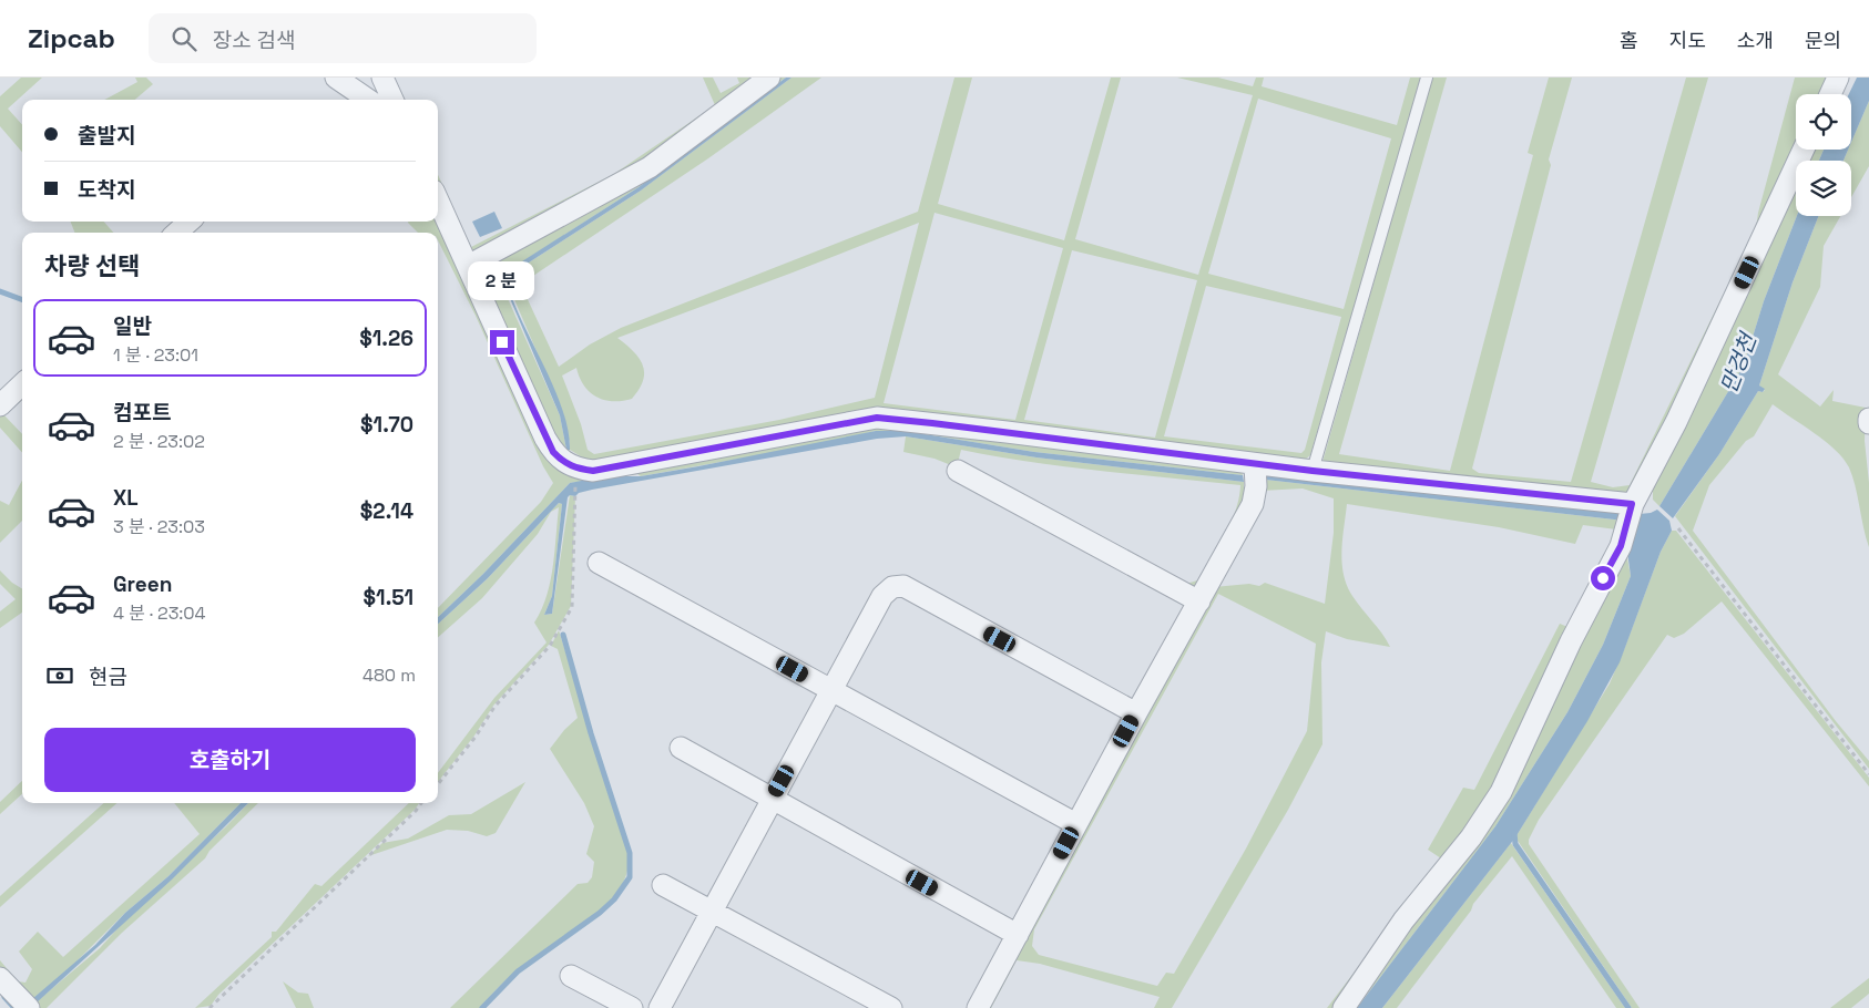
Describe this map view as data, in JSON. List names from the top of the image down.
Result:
{
  "water": ["만겅천"],
  "page": {
    "header": "Zipcab",
    "search": "장소 검색",
    "nav": [
      "홈",
      "지도",
      "소개",
      "문의"
    ],
    "banner": ["출발지", "도착지"],
    "heading": "차량 선택",
    "bubble": "2 분",
    "list": [
      {
        "name": "일반",
        "note": "1 분 · 23:01",
        "value": "$1.26"
      },
      {
        "name": "컴포트",
        "note": "2 분 · 23:02",
        "value": "$1.70"
      },
      {
        "name": "XL",
        "note": "3 분 · 23:03",
        "value": "$2.14"
      },
      {
        "name": "Green",
        "note": "4 분 · 23:04",
        "value": "$1.51"
      }
    ],
    "pay": ["현금", "480 m"],
    "buttons": "호출하기"
  }
}
